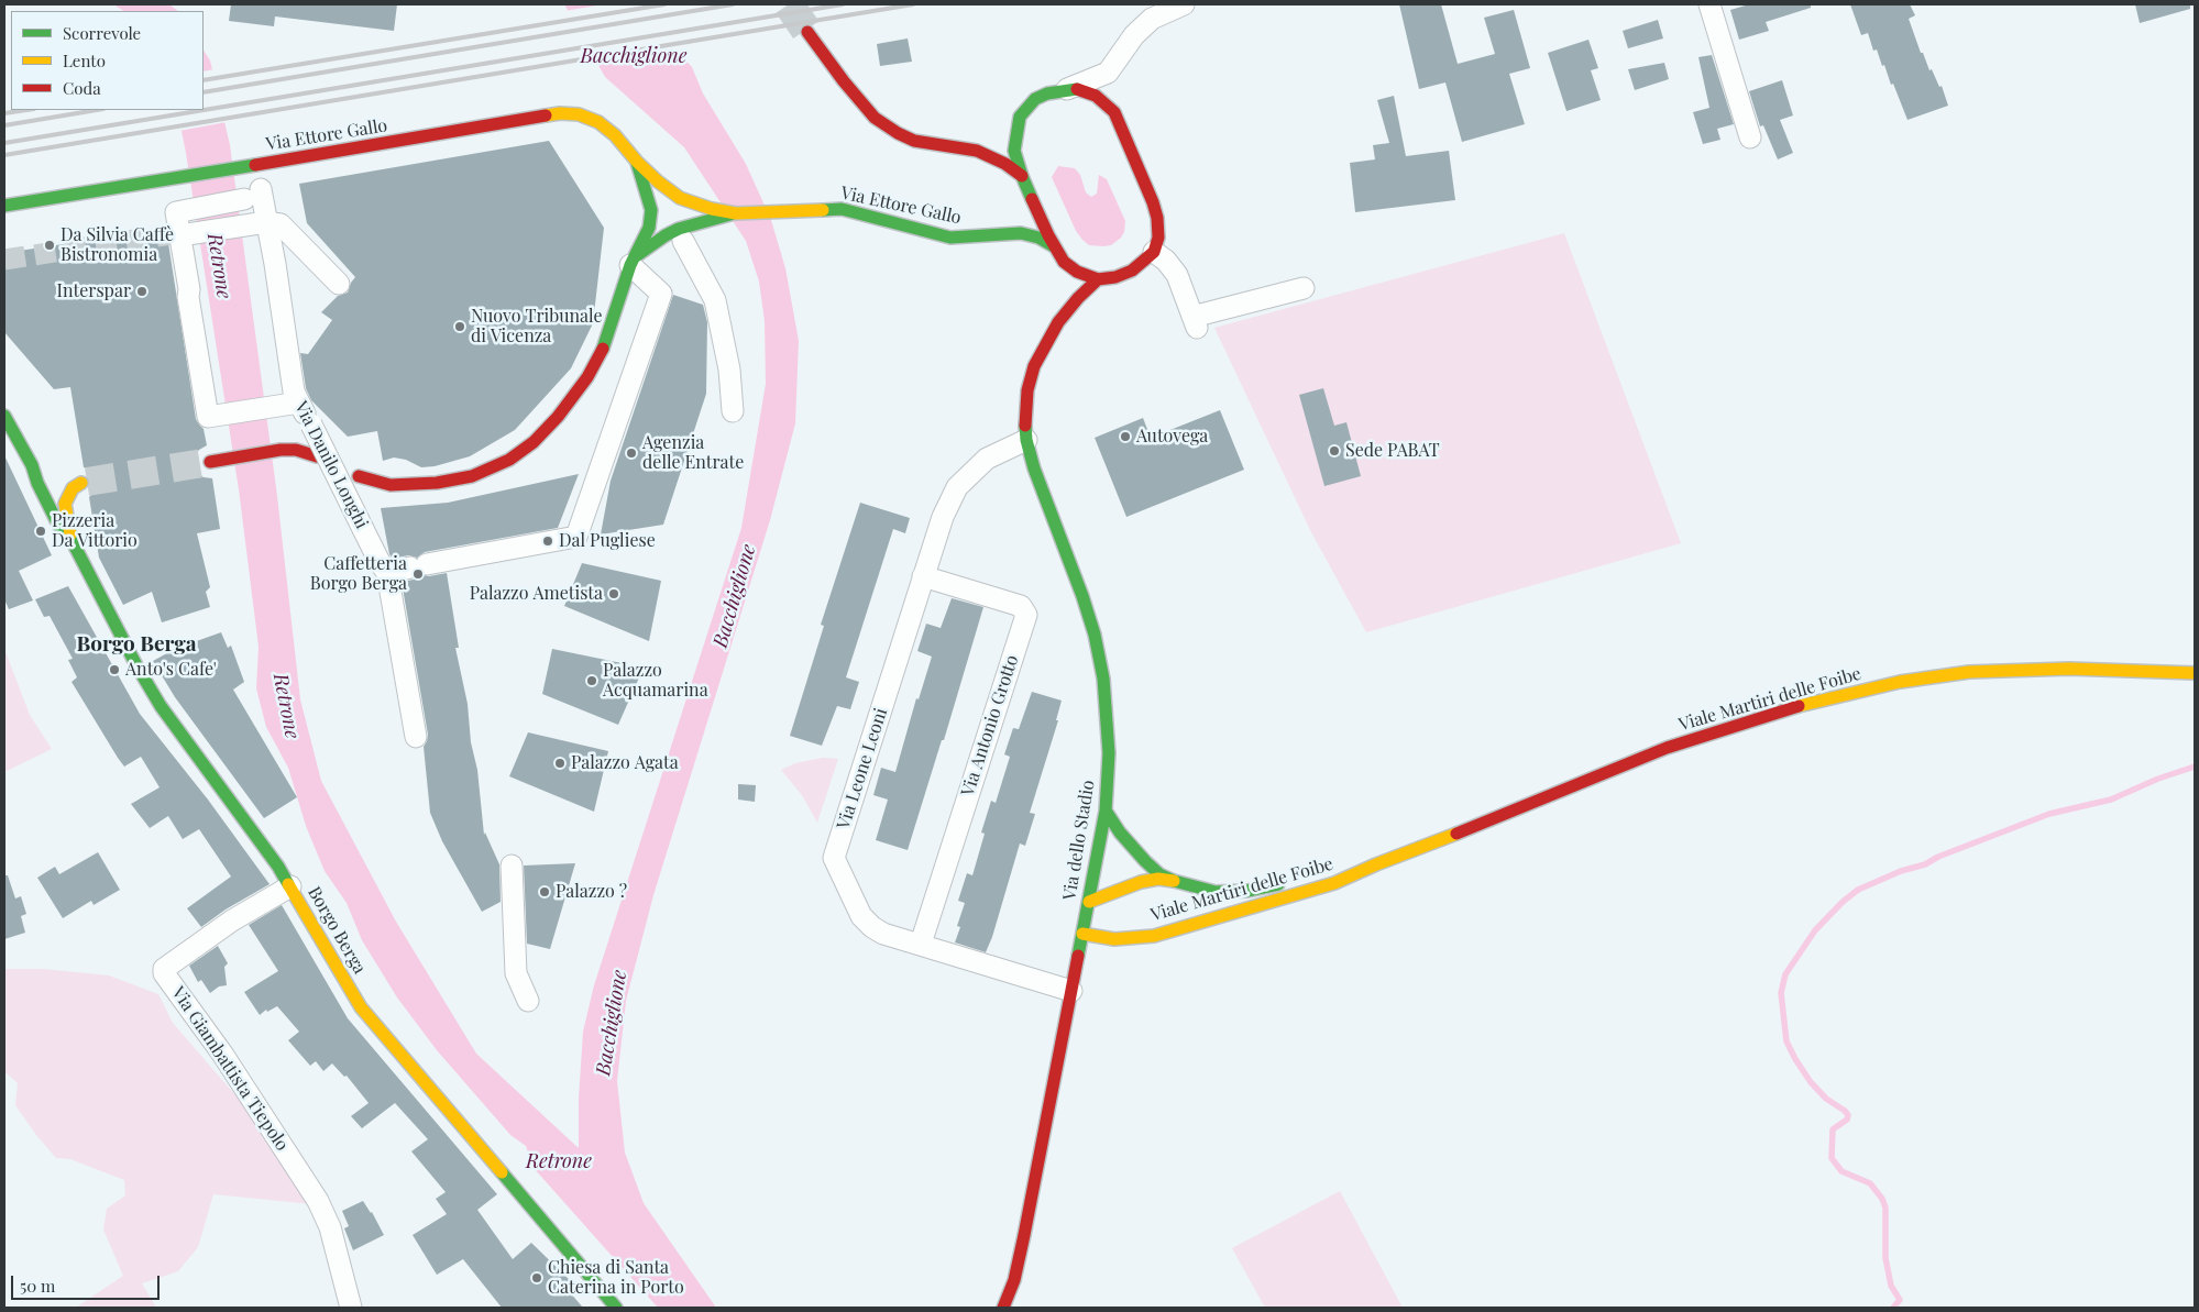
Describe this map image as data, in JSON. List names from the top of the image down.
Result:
{
  "streets": {
    "main road": [
      "Via Ettore Gallo",
      "Viale Martiri delle Foibe",
      "Via dello Stadio",
      "Borgo Berga"
    ],
    "street": [
      "Via Danilo Longhi",
      "Via Antonio Grotto",
      "Via Leone Leoni",
      "Via Giambattista Tiepolo"
    ]
  },
  "crossings": [
    ["Via Ettore Gallo", "Via dello Stadio"],
    ["Viale Martiri delle Foibe", "Via dello Stadio"],
    ["Via Antonio Grotto", "Via Leone Leoni"],
    ["Via Leone Leoni", "Via dello Stadio"],
    ["Borgo Berga", "Via Giambattista Tiepolo"]
  ],
  "districts": ["Borgo Berga"],
  "water": ["Bacchiglione", "Retrone"],
  "places": [
    "Da Silvia Caffè Bistronomia",
    "Interspar",
    "Nuovo Tribunale di Vicenza",
    "Autovega",
    "Sede PABAT",
    "Agenzia delle Entrate",
    "Pizzeria Da Vittorio",
    "Dal Pugliese",
    "Caffetteria Borgo Berga",
    "Palazzo Ametista",
    "Anto's Cafe'",
    "Palazzo Acquamarina",
    "Palazzo Agata",
    "Palazzo ?",
    "Chiesa di Santa Caterina in Porto"
  ],
  "legend": ["Scorrevole", "Lento", "Coda"],
  "scale_bar": "50 m"
}
